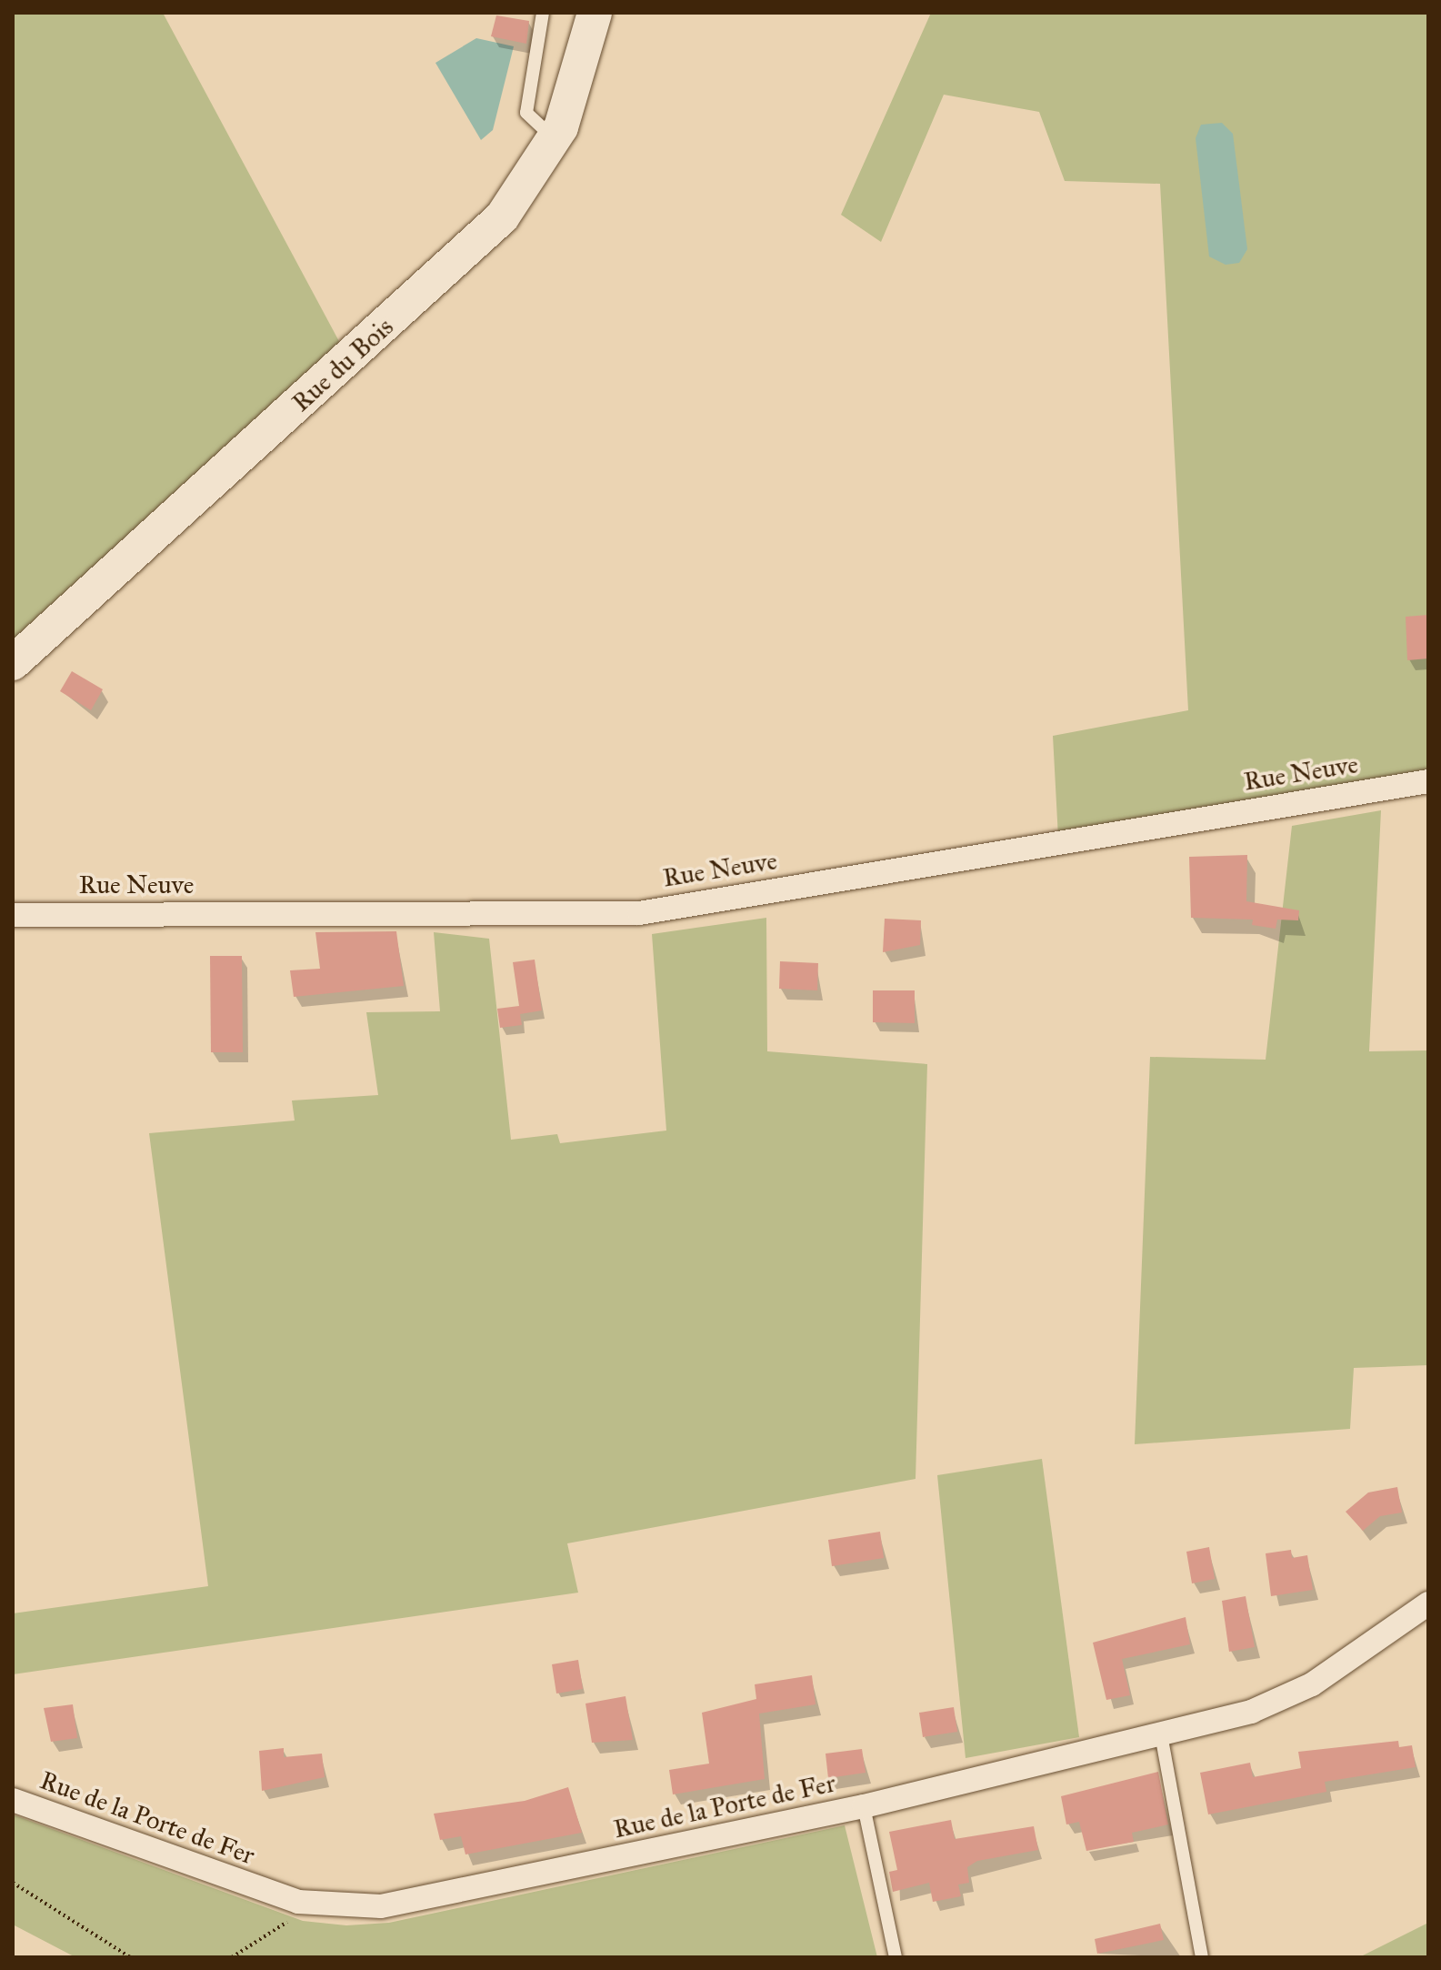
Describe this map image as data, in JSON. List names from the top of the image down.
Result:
{
  "streets": {
    "street": ["Rue du Bois", "Rue Neuve", "Rue de la Porte de Fer"]
  }
}
